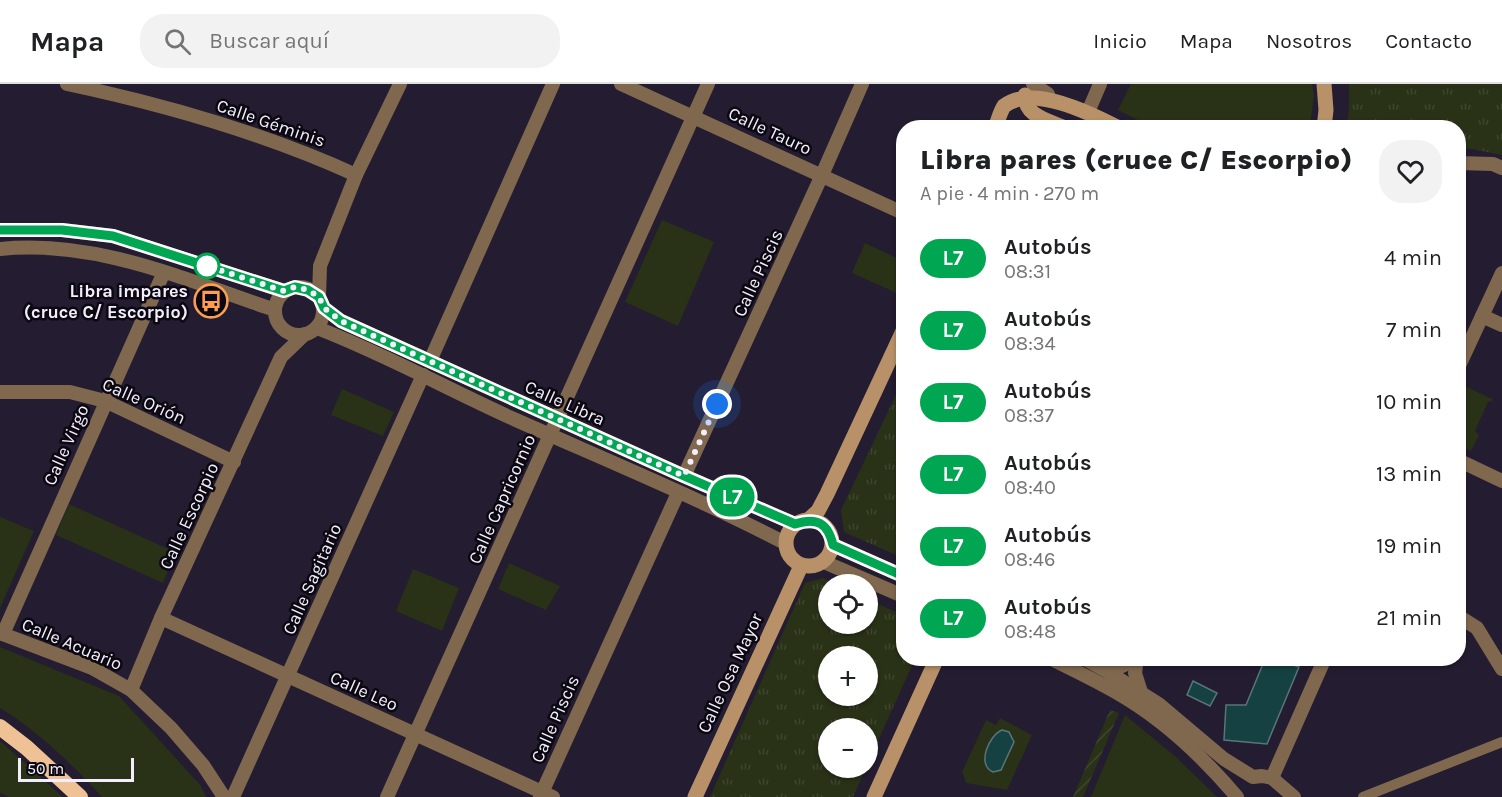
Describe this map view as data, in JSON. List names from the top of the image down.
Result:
{
  "streets": {
    "main road": ["Calle Osa Mayor"],
    "street": [
      "Calle Géminis",
      "Calle Tauro",
      "Calle Piscis",
      "Calle Orión",
      "Calle Libra",
      "Calle Virgo",
      "Calle Capricornio",
      "Calle Escorpio",
      "Calle Sagitario",
      "Calle Acuario",
      "Calle Leo"
    ]
  },
  "crossings": [
    ["Calle Tauro", "Calle Piscis"],
    ["Calle Tauro", "Calle Capricornio"],
    ["Calle Piscis", "Calle Libra"],
    ["Calle Piscis", "Calle Leo"],
    ["Calle Orión", "Calle Virgo"],
    ["Calle Orión", "Calle Escorpio"],
    ["Calle Libra", "Calle Capricornio"],
    ["Calle Libra", "Calle Escorpio"],
    ["Calle Libra", "Calle Sagitario"],
    ["Calle Libra", "Calle Osa Mayor"],
    ["Calle Virgo", "Calle Acuario"],
    ["Calle Capricornio", "Calle Leo"],
    ["Calle Escorpio", "Calle Acuario"],
    ["Calle Escorpio", "Calle Leo"],
    ["Calle Sagitario", "Calle Leo"]
  ],
  "places": {
    "bus stop": ["Libra impares (cruce C/ Escorpio)"]
  },
  "lines": ["bus line L7"],
  "scale_bar": "50 m",
  "page": {
    "header": "Mapa",
    "search": "Buscar aquí",
    "nav": [
      "Inicio",
      "Mapa",
      "Nosotros",
      "Contacto"
    ],
    "on_map": "L7",
    "heading": ["Libra pares (cruce C/ Escorpio)", "A pie · 4 min · 270 m"],
    "list": [
      {
        "mark": "L7",
        "name": "Autobús",
        "note": "08:31",
        "value": "4 min"
      },
      {
        "mark": "L7",
        "name": "Autobús",
        "note": "08:34",
        "value": "7 min"
      },
      {
        "mark": "L7",
        "name": "Autobús",
        "note": "08:37",
        "value": "10 min"
      },
      {
        "mark": "L7",
        "name": "Autobús",
        "note": "08:40",
        "value": "13 min"
      },
      {
        "mark": "L7",
        "name": "Autobús",
        "note": "08:46",
        "value": "19 min"
      },
      {
        "mark": "L7",
        "name": "Autobús",
        "note": "08:48",
        "value": "21 min"
      }
    ],
    "map_buttons": ["+", "−"],
    "scale": "50 m"
  }
}
